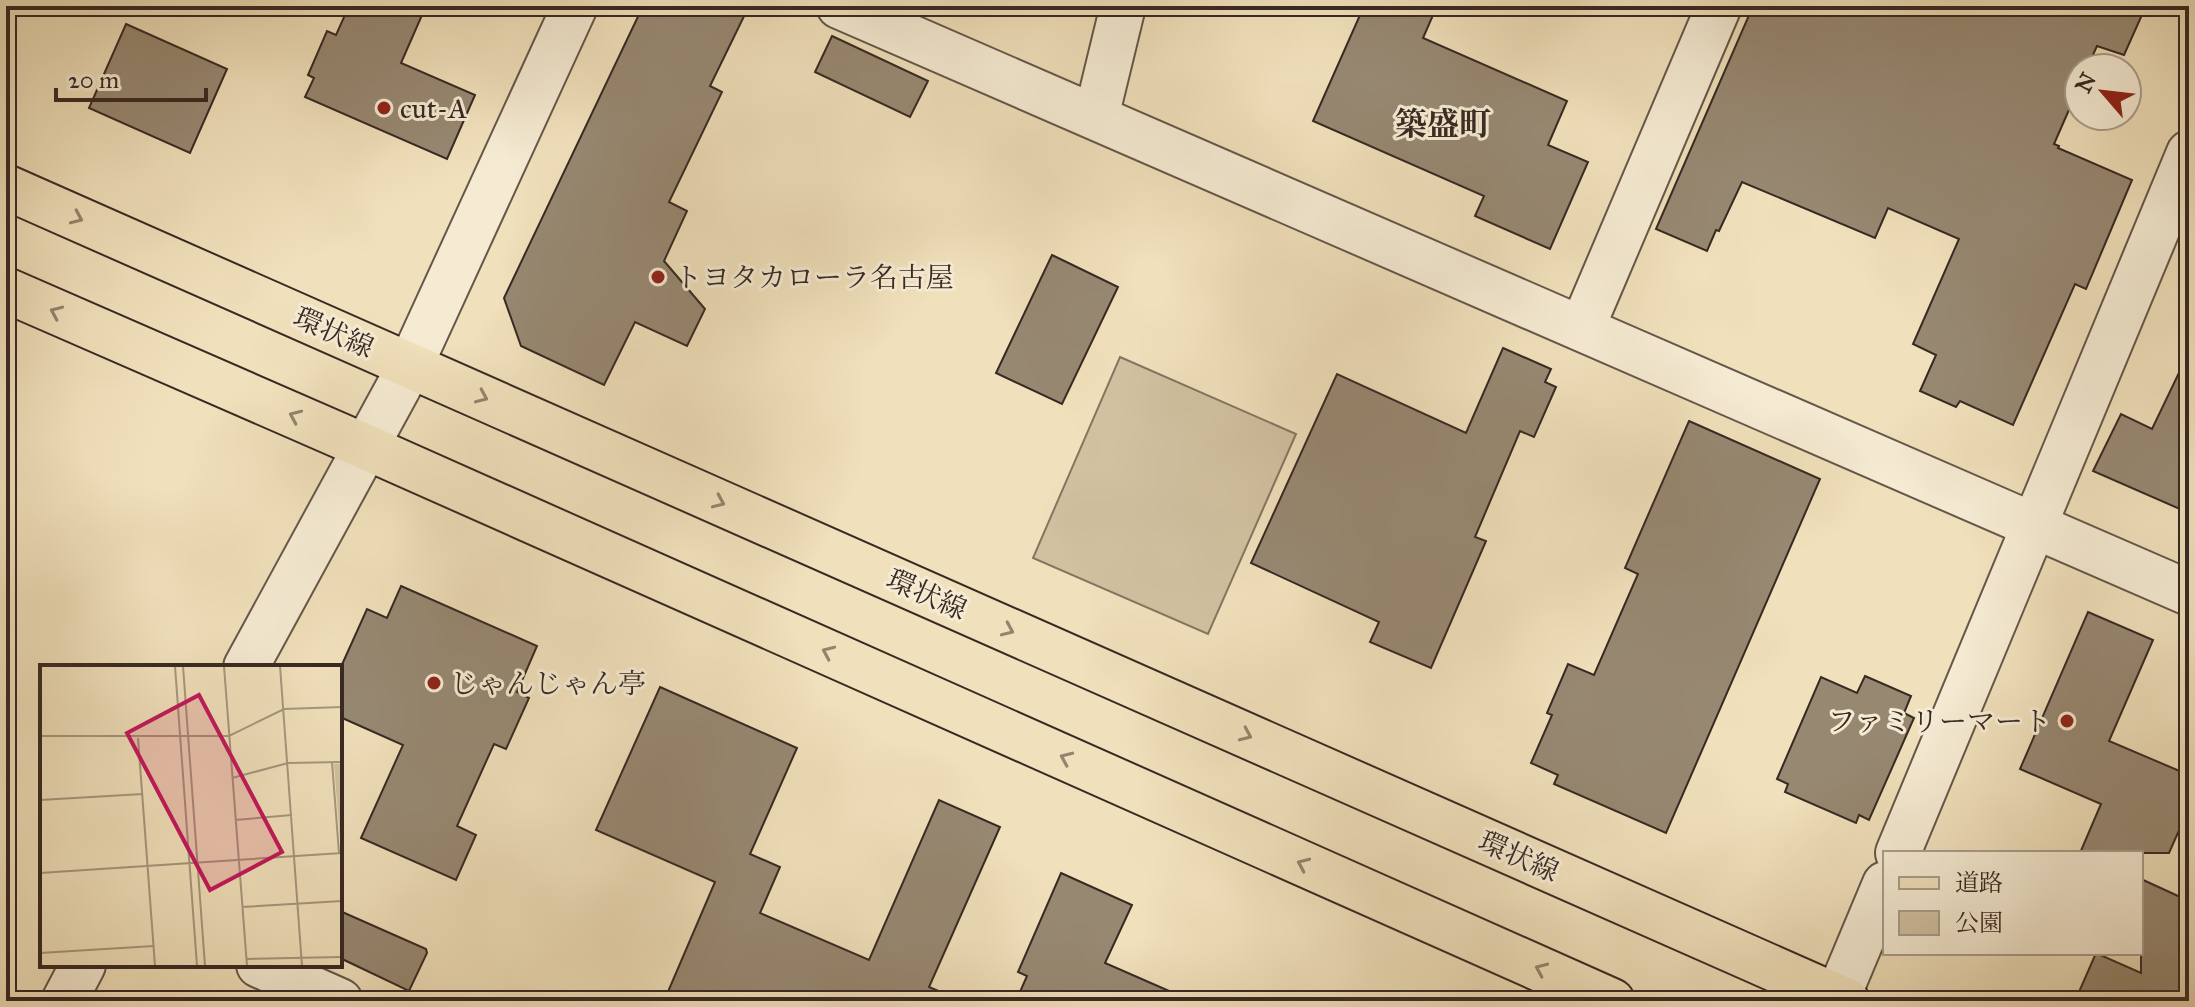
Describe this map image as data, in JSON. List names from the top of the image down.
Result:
{
  "streets": {
    "main road": ["環状線"]
  },
  "districts": ["築盛町"],
  "places": [
    "cut-A",
    "トヨタカローラ名古屋",
    "じゃんじゃん亭",
    "ファミリーマート"
  ],
  "legend": ["道路", "公園"],
  "scale_bar": "20 m",
  "north": "top left"
}
